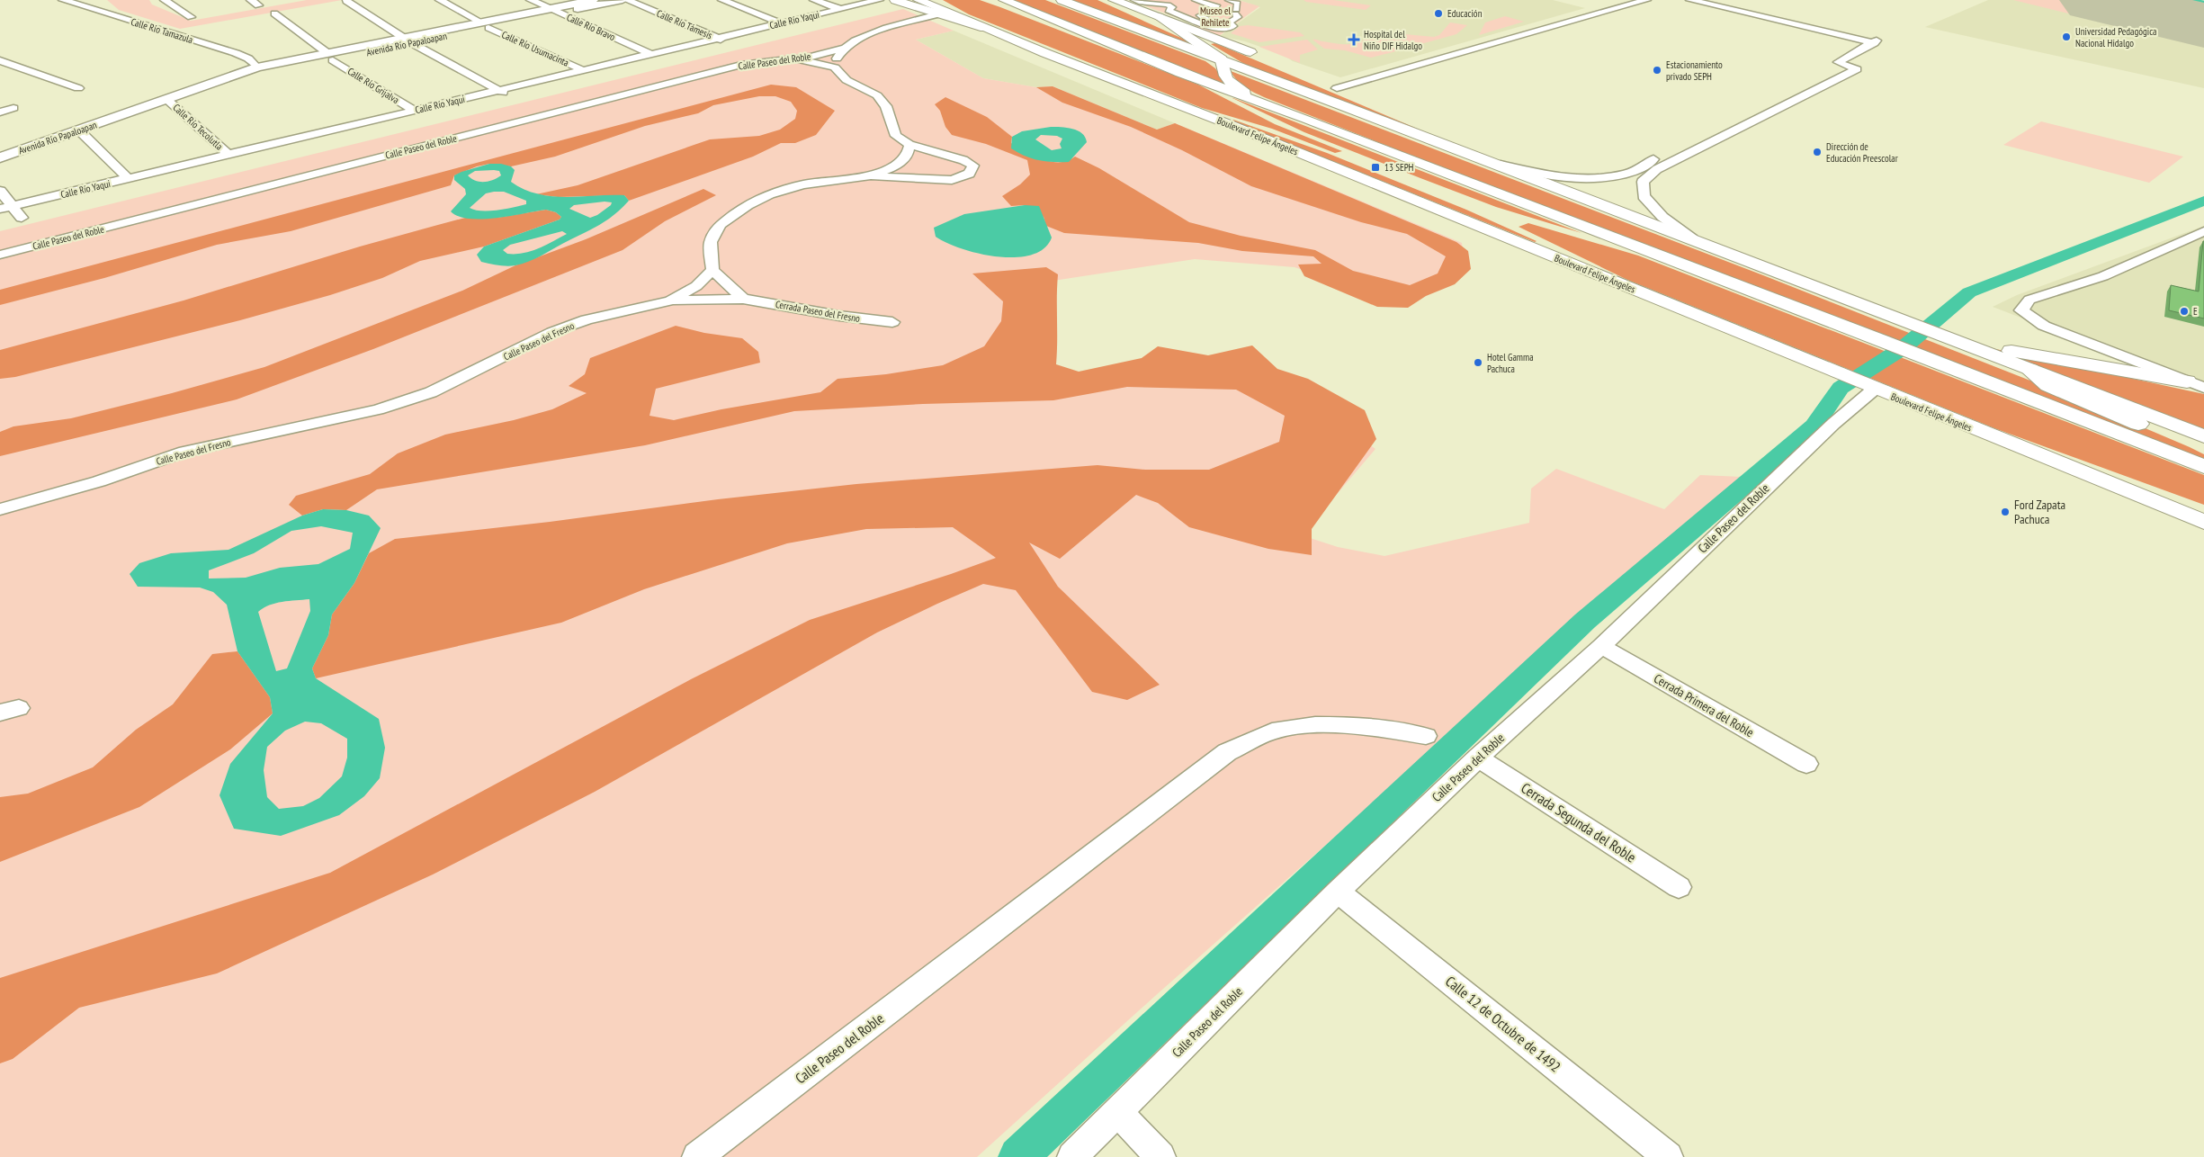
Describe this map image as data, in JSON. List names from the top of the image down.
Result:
{
  "streets": {
    "main road": ["Boulevard Felipe Ángeles"],
    "street": [
      "Calle Río Yaqui",
      "Calle Río Támesis",
      "Calle Río Bravo",
      "Calle Río Tamazula",
      "Avenida Río Papaloapan",
      "Calle Río Usumacinta",
      "Calle Paseo del Roble",
      "Calle Río Grijalva",
      "Calle Río Tecolutla",
      "Cerrada Paseo del Fresno",
      "Calle Paseo del Fresno",
      "Cerrada Primera del Roble",
      "Cerrada Segunda del Roble",
      "Calle 12 de Octubre de 1492"
    ]
  },
  "crossings": [
    ["Calle Río Yaqui", "Calle Río Támesis"],
    ["Calle Río Yaqui", "Calle Río Bravo"],
    ["Calle Río Yaqui", "Calle Río Usumacinta"],
    ["Calle Río Yaqui", "Calle Río Grijalva"],
    ["Calle Río Yaqui", "Calle Río Tecolutla"],
    ["Calle Río Bravo", "Avenida Río Papaloapan"],
    ["Calle Río Tamazula", "Avenida Río Papaloapan"],
    ["Avenida Río Papaloapan", "Calle Río Usumacinta"],
    ["Avenida Río Papaloapan", "Calle Río Grijalva"],
    ["Avenida Río Papaloapan", "Calle Río Tecolutla"],
    ["Calle Paseo del Roble", "Boulevard Felipe Ángeles"],
    ["Calle Paseo del Roble", "Cerrada Primera del Roble"],
    ["Calle Paseo del Roble", "Cerrada Segunda del Roble"],
    ["Calle Paseo del Roble", "Calle 12 de Octubre de 1492"],
    ["Cerrada Paseo del Fresno", "Calle Paseo del Fresno"]
  ],
  "parks": ["Museo el Rehilete"],
  "places": {
    "other": [
      "Educación",
      "Universidad Pedagógica Nacional Hidalgo",
      "Estacionamiento privado SEPH",
      "Dirección de Educación Preescolar",
      "E",
      "Hotel Gamma Pachuca",
      "Ford Zapata Pachuca"
    ],
    "health": ["Hospital del Niño DIF Hidalgo"],
    "transit": ["13 SEPH"]
  }
}
